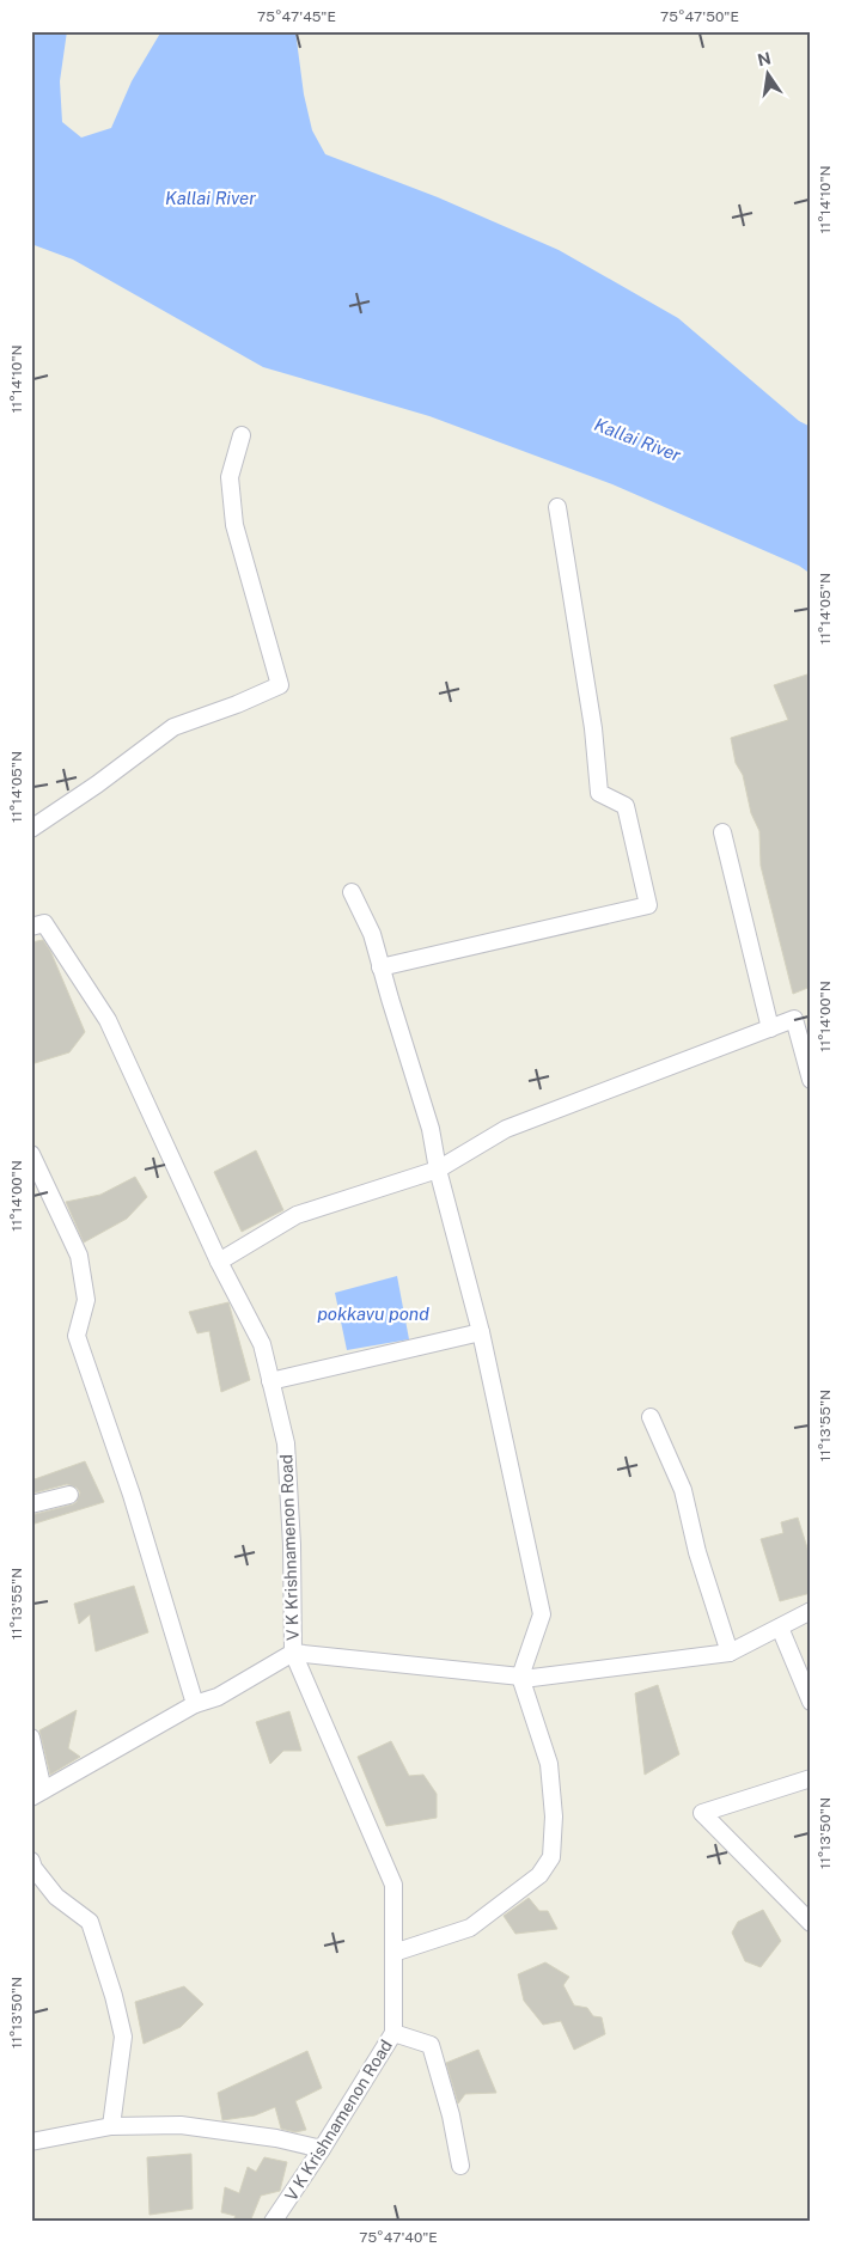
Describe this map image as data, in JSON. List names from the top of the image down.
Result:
{
  "streets": {
    "street": ["V K Krishnamenon Road"]
  },
  "water": ["Kallai River", "pokkavu pond"],
  "north": "top",
  "coordinates": [
    "75°47'45\"E",
    "75°47'50\"E",
    "11°14'10\"N",
    "11°14'05\"N",
    "11°14'00\"N",
    "11°13'55\"N",
    "11°13'50\"N",
    "75°47'40\"E"
  ]
}
